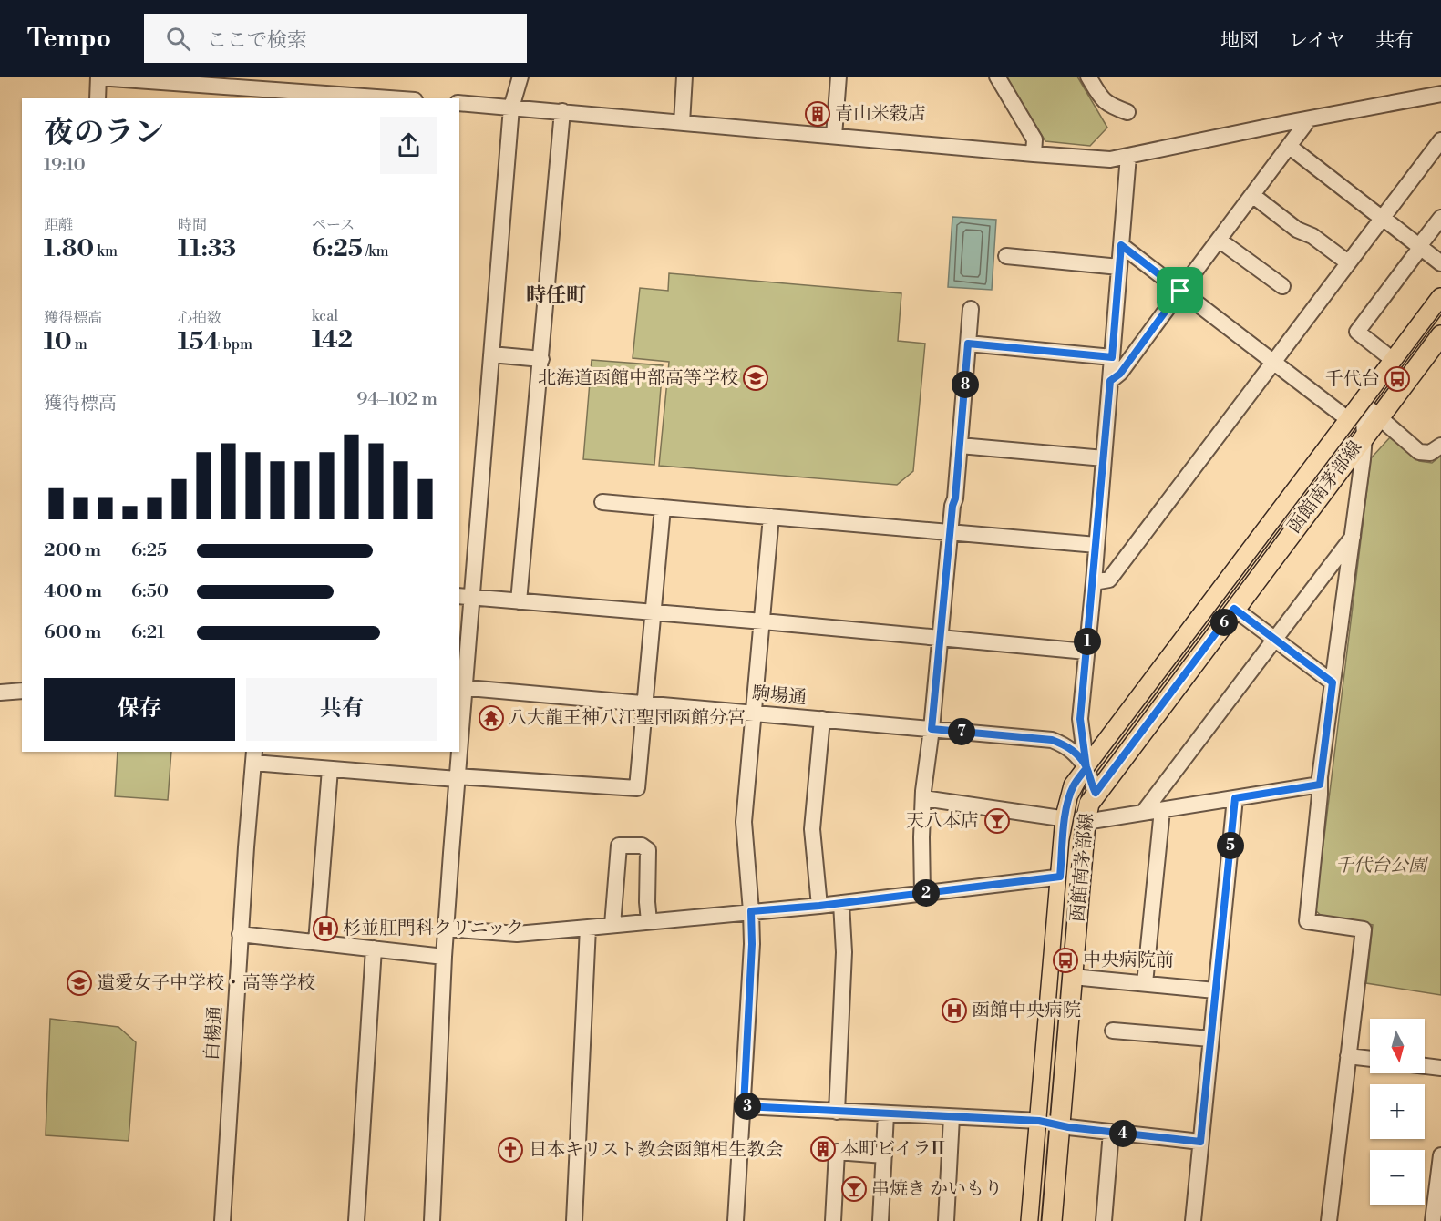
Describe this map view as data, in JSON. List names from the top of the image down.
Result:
{
  "streets": {
    "main road": ["函館南茅部線"],
    "street": ["駒場通", "白楊通"]
  },
  "districts": ["時任町"],
  "parks": ["千代台公園"],
  "places": {
    "building": ["青山米穀店", "本町ビイラII"],
    "school or university": ["北海道函館中部高等学校", "遺愛女子中学校・高等学校"],
    "bus stop": ["千代台", "中央病院前"],
    "temple": ["八大龍王神八江聖団函館分宮"],
    "bar": ["天八本店", "串焼き かいもり"],
    "hospital": ["杉並肛門科クリニック", "函館中央病院"],
    "church": ["日本キリスト教会函館相生教会"]
  },
  "north": "bottom",
  "page": {
    "header": "Tempo",
    "search": "ここで検索",
    "nav": ["地図", "レイヤ", "共有"],
    "heading": ["夜のラン", "19:10"],
    "stats": [
      ["距離", "1.80 km"],
      ["時間", "11:33"],
      ["ペース", "6:25 /km"],
      ["獲得標高", "10 m"],
      ["心拍数", "154 bpm"],
      ["kcal", "142"]
    ],
    "pins": [
      "8",
      "6",
      "1",
      "7",
      "5",
      "2",
      "3",
      "4"
    ],
    "chart": ["獲得標高", "94–102 m"],
    "list": [
      {
        "name": "200 m",
        "note": "6:25"
      },
      {
        "name": "400 m",
        "note": "6:50"
      },
      {
        "name": "600 m",
        "note": "6:21"
      }
    ],
    "buttons": ["保存", "共有"],
    "map_buttons": ["+", "−"]
  }
}
